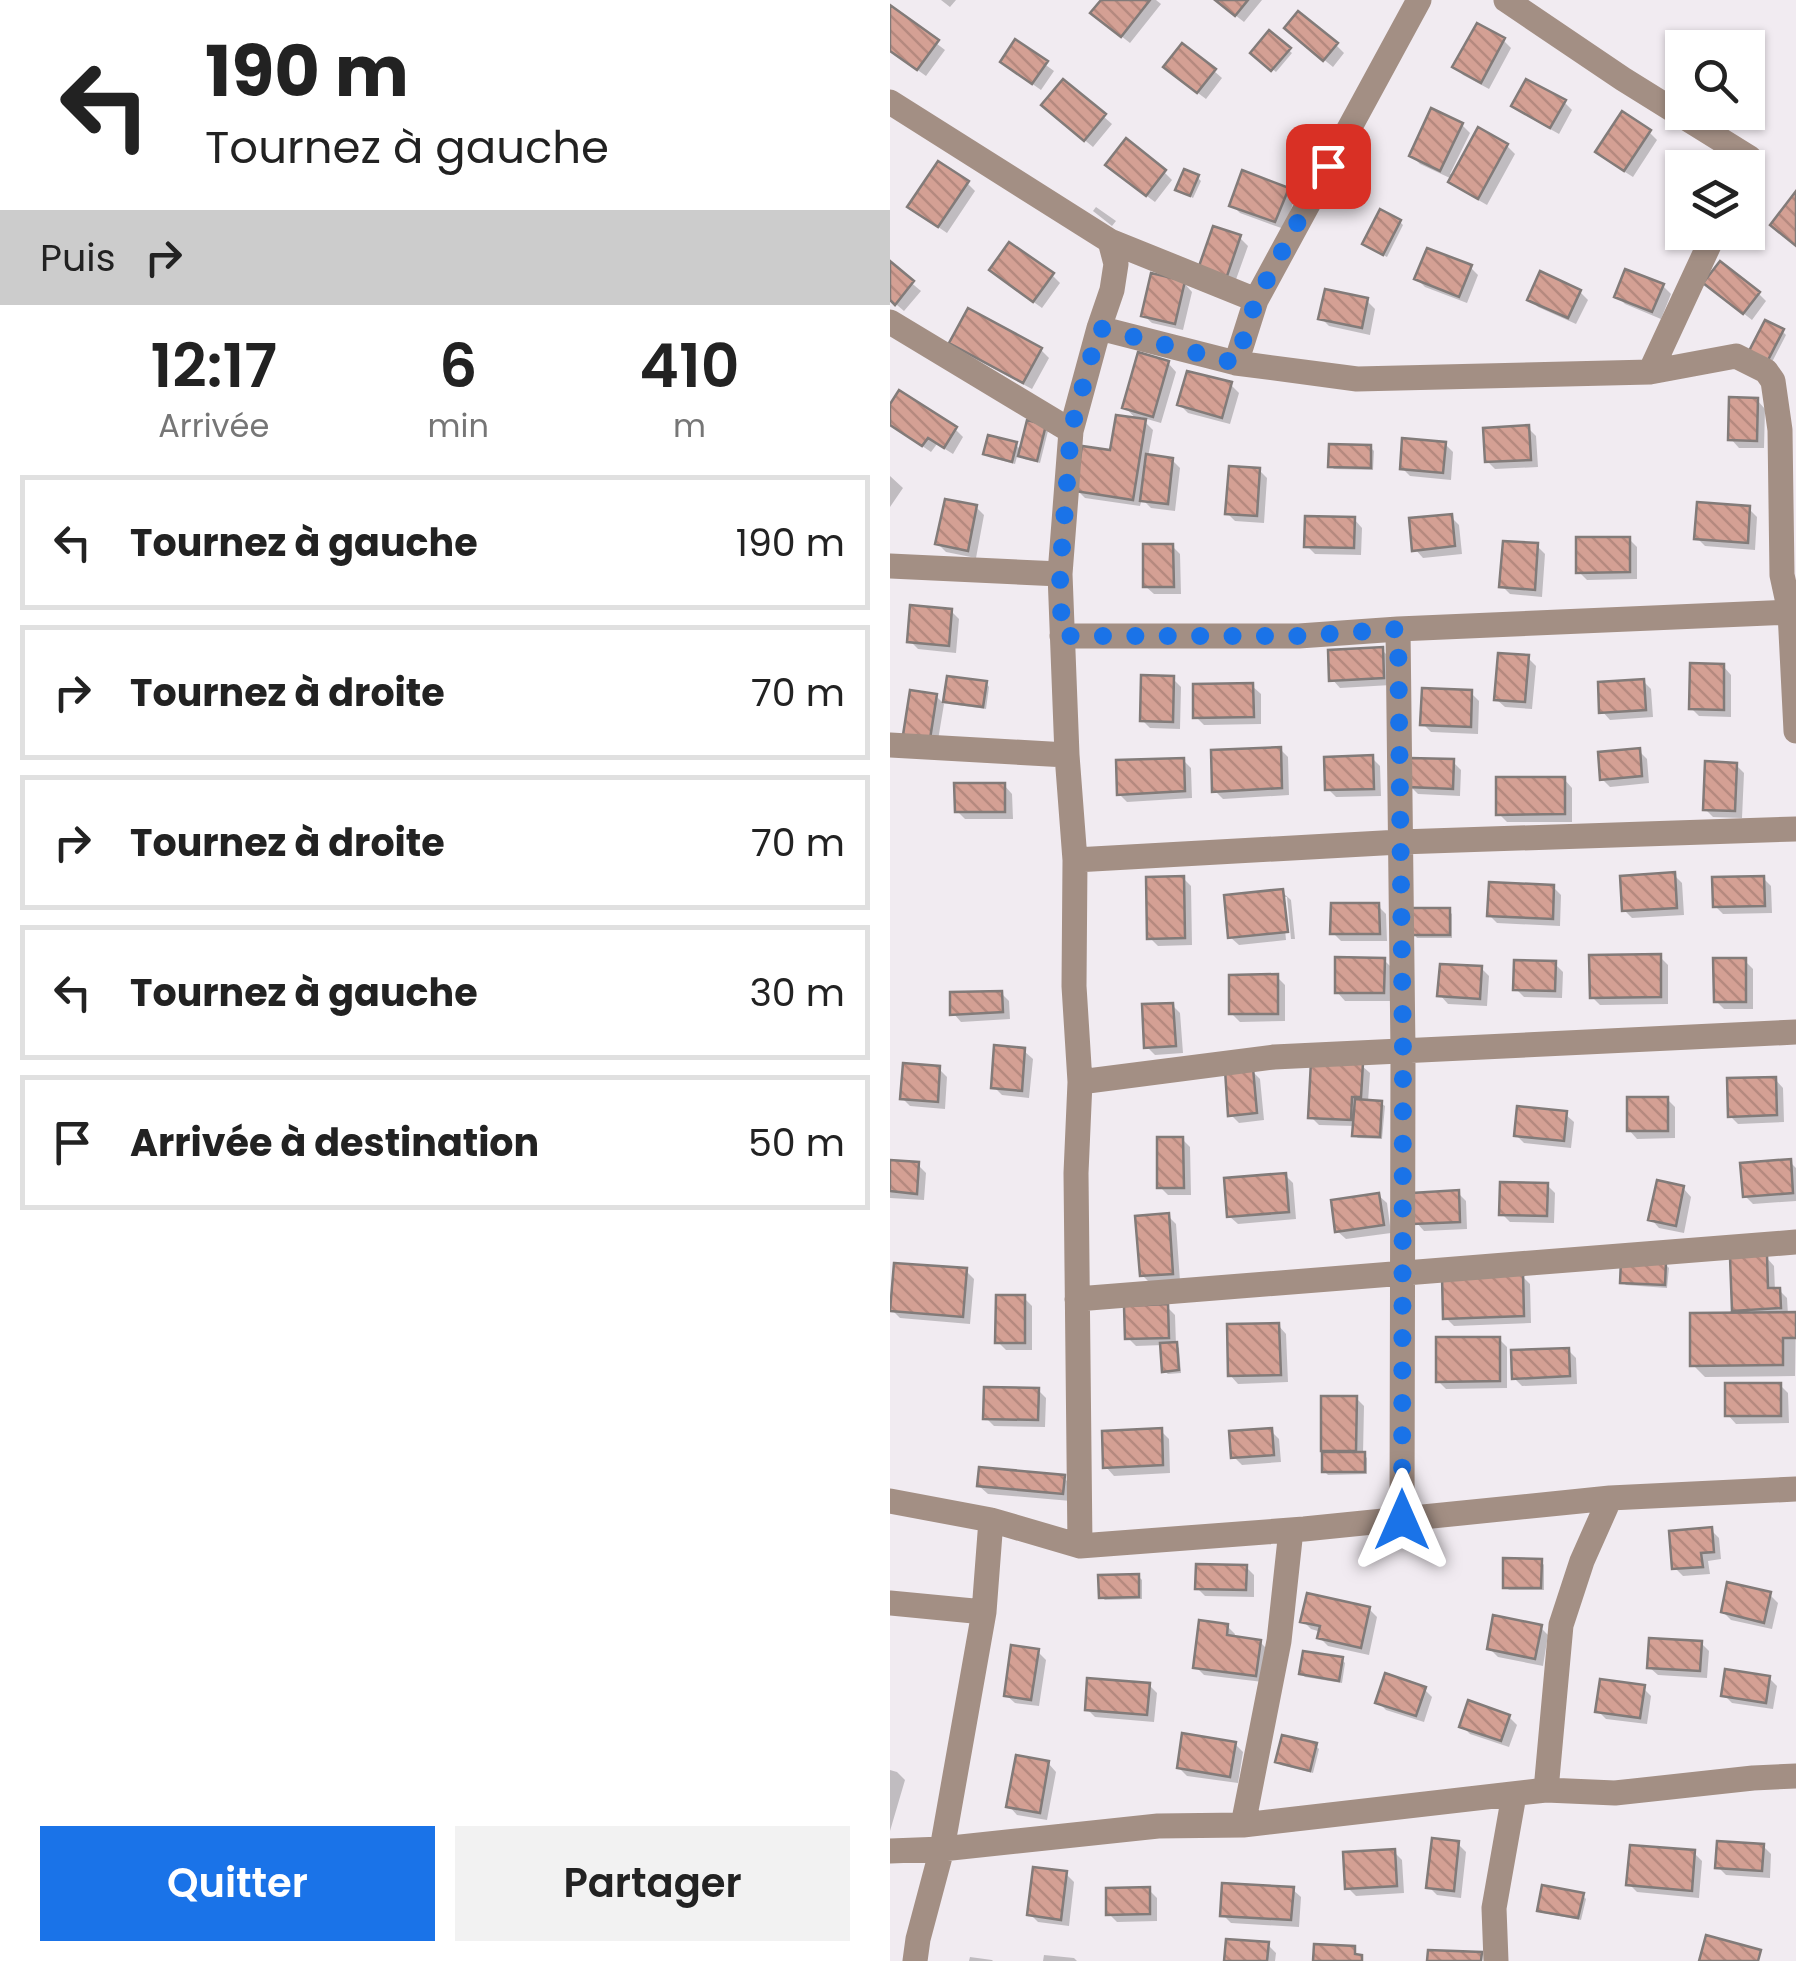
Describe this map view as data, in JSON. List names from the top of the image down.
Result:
{
  "page": {
    "turn": ["190 m", "Tournez à gauche"],
    "then": "Puis",
    "eta": [
      "12:17",
      "Arrivée",
      "6",
      "min",
      "410",
      "m"
    ],
    "list": [
      {
        "name": "Tournez à gauche",
        "value": "190 m"
      },
      {
        "name": "Tournez à droite",
        "value": "70 m"
      },
      {
        "name": "Tournez à droite",
        "value": "70 m"
      },
      {
        "name": "Tournez à gauche",
        "value": "30 m"
      },
      {
        "name": "Arrivée à destination",
        "value": "50 m"
      }
    ],
    "buttons": ["Quitter", "Partager"]
  }
}
